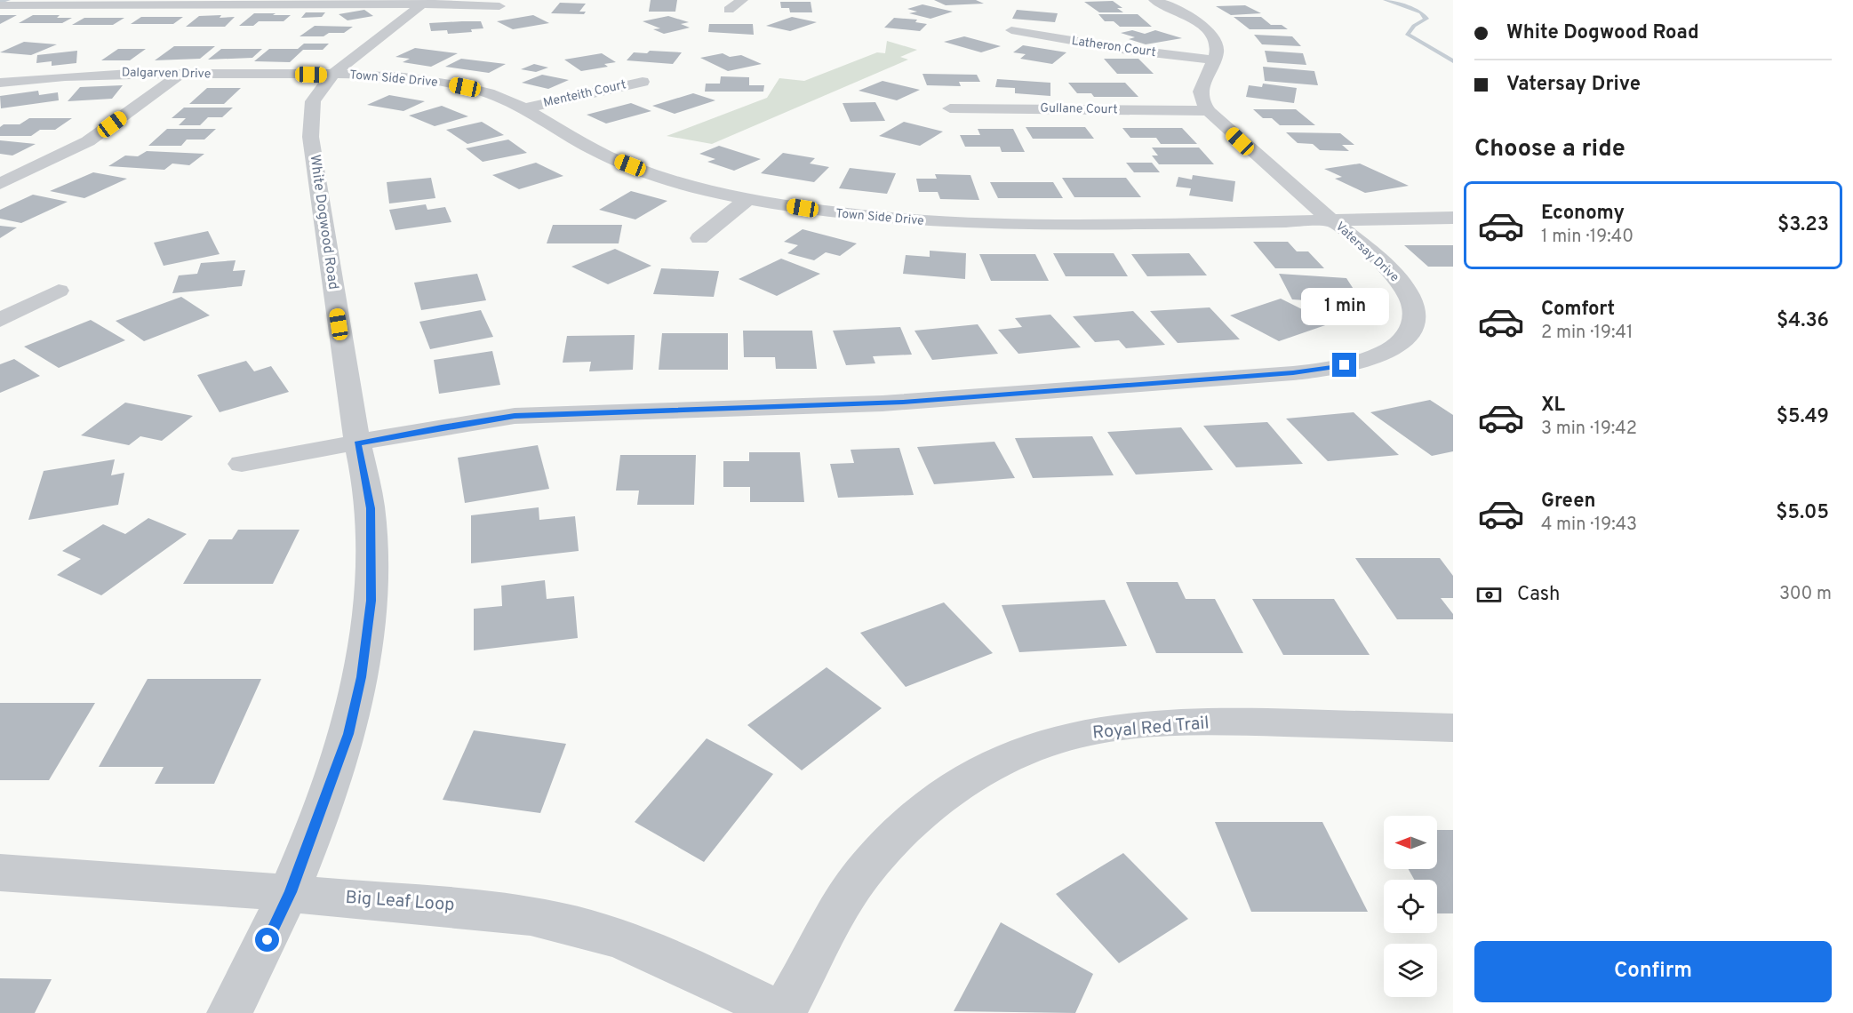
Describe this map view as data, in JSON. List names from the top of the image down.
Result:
{
  "streets": {
    "street": [
      "Latheron Court",
      "Dalgarven Drive",
      "Town Side Drive",
      "Menteith Court",
      "Gullane Court",
      "White Dogwood Road",
      "Vatersay Drive",
      "Royal Red Trail",
      "Big Leaf Loop"
    ]
  },
  "crossings": [
    ["Dalgarven Drive", "Town Side Drive"],
    ["Dalgarven Drive", "White Dogwood Road"],
    ["Town Side Drive", "Menteith Court"],
    ["Town Side Drive", "White Dogwood Road"],
    ["Town Side Drive", "Vatersay Drive"],
    ["Gullane Court", "Vatersay Drive"],
    ["White Dogwood Road", "Vatersay Drive"],
    ["White Dogwood Road", "Big Leaf Loop"],
    ["Royal Red Trail", "Big Leaf Loop"]
  ],
  "north": "left",
  "page": {
    "banner": ["White Dogwood Road", "Vatersay Drive"],
    "heading": "Choose a ride",
    "list": [
      {
        "name": "Economy",
        "note": "1 min · 19:40",
        "value": "$3.23"
      },
      {
        "name": "Comfort",
        "note": "2 min · 19:41",
        "value": "$4.36"
      },
      {
        "name": "XL",
        "note": "3 min · 19:42",
        "value": "$5.49"
      },
      {
        "name": "Green",
        "note": "4 min · 19:43",
        "value": "$5.05"
      }
    ],
    "bubble": "1 min",
    "pay": ["Cash", "300 m"],
    "buttons": "Confirm"
  }
}
